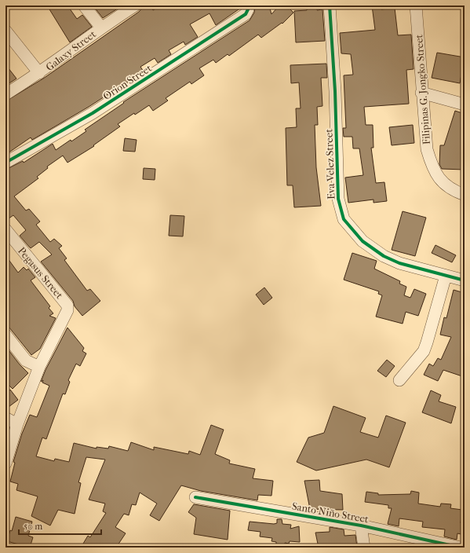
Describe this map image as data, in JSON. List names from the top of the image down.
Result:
{
  "streets": {
    "street": [
      "Galaxy Street",
      "Orion Street",
      "Filipinas G. Jongko Street",
      "Eva Velez Street",
      "Pegasus Street",
      "Santo Niño Street"
    ]
  },
  "scale_bar": "50 m"
}
